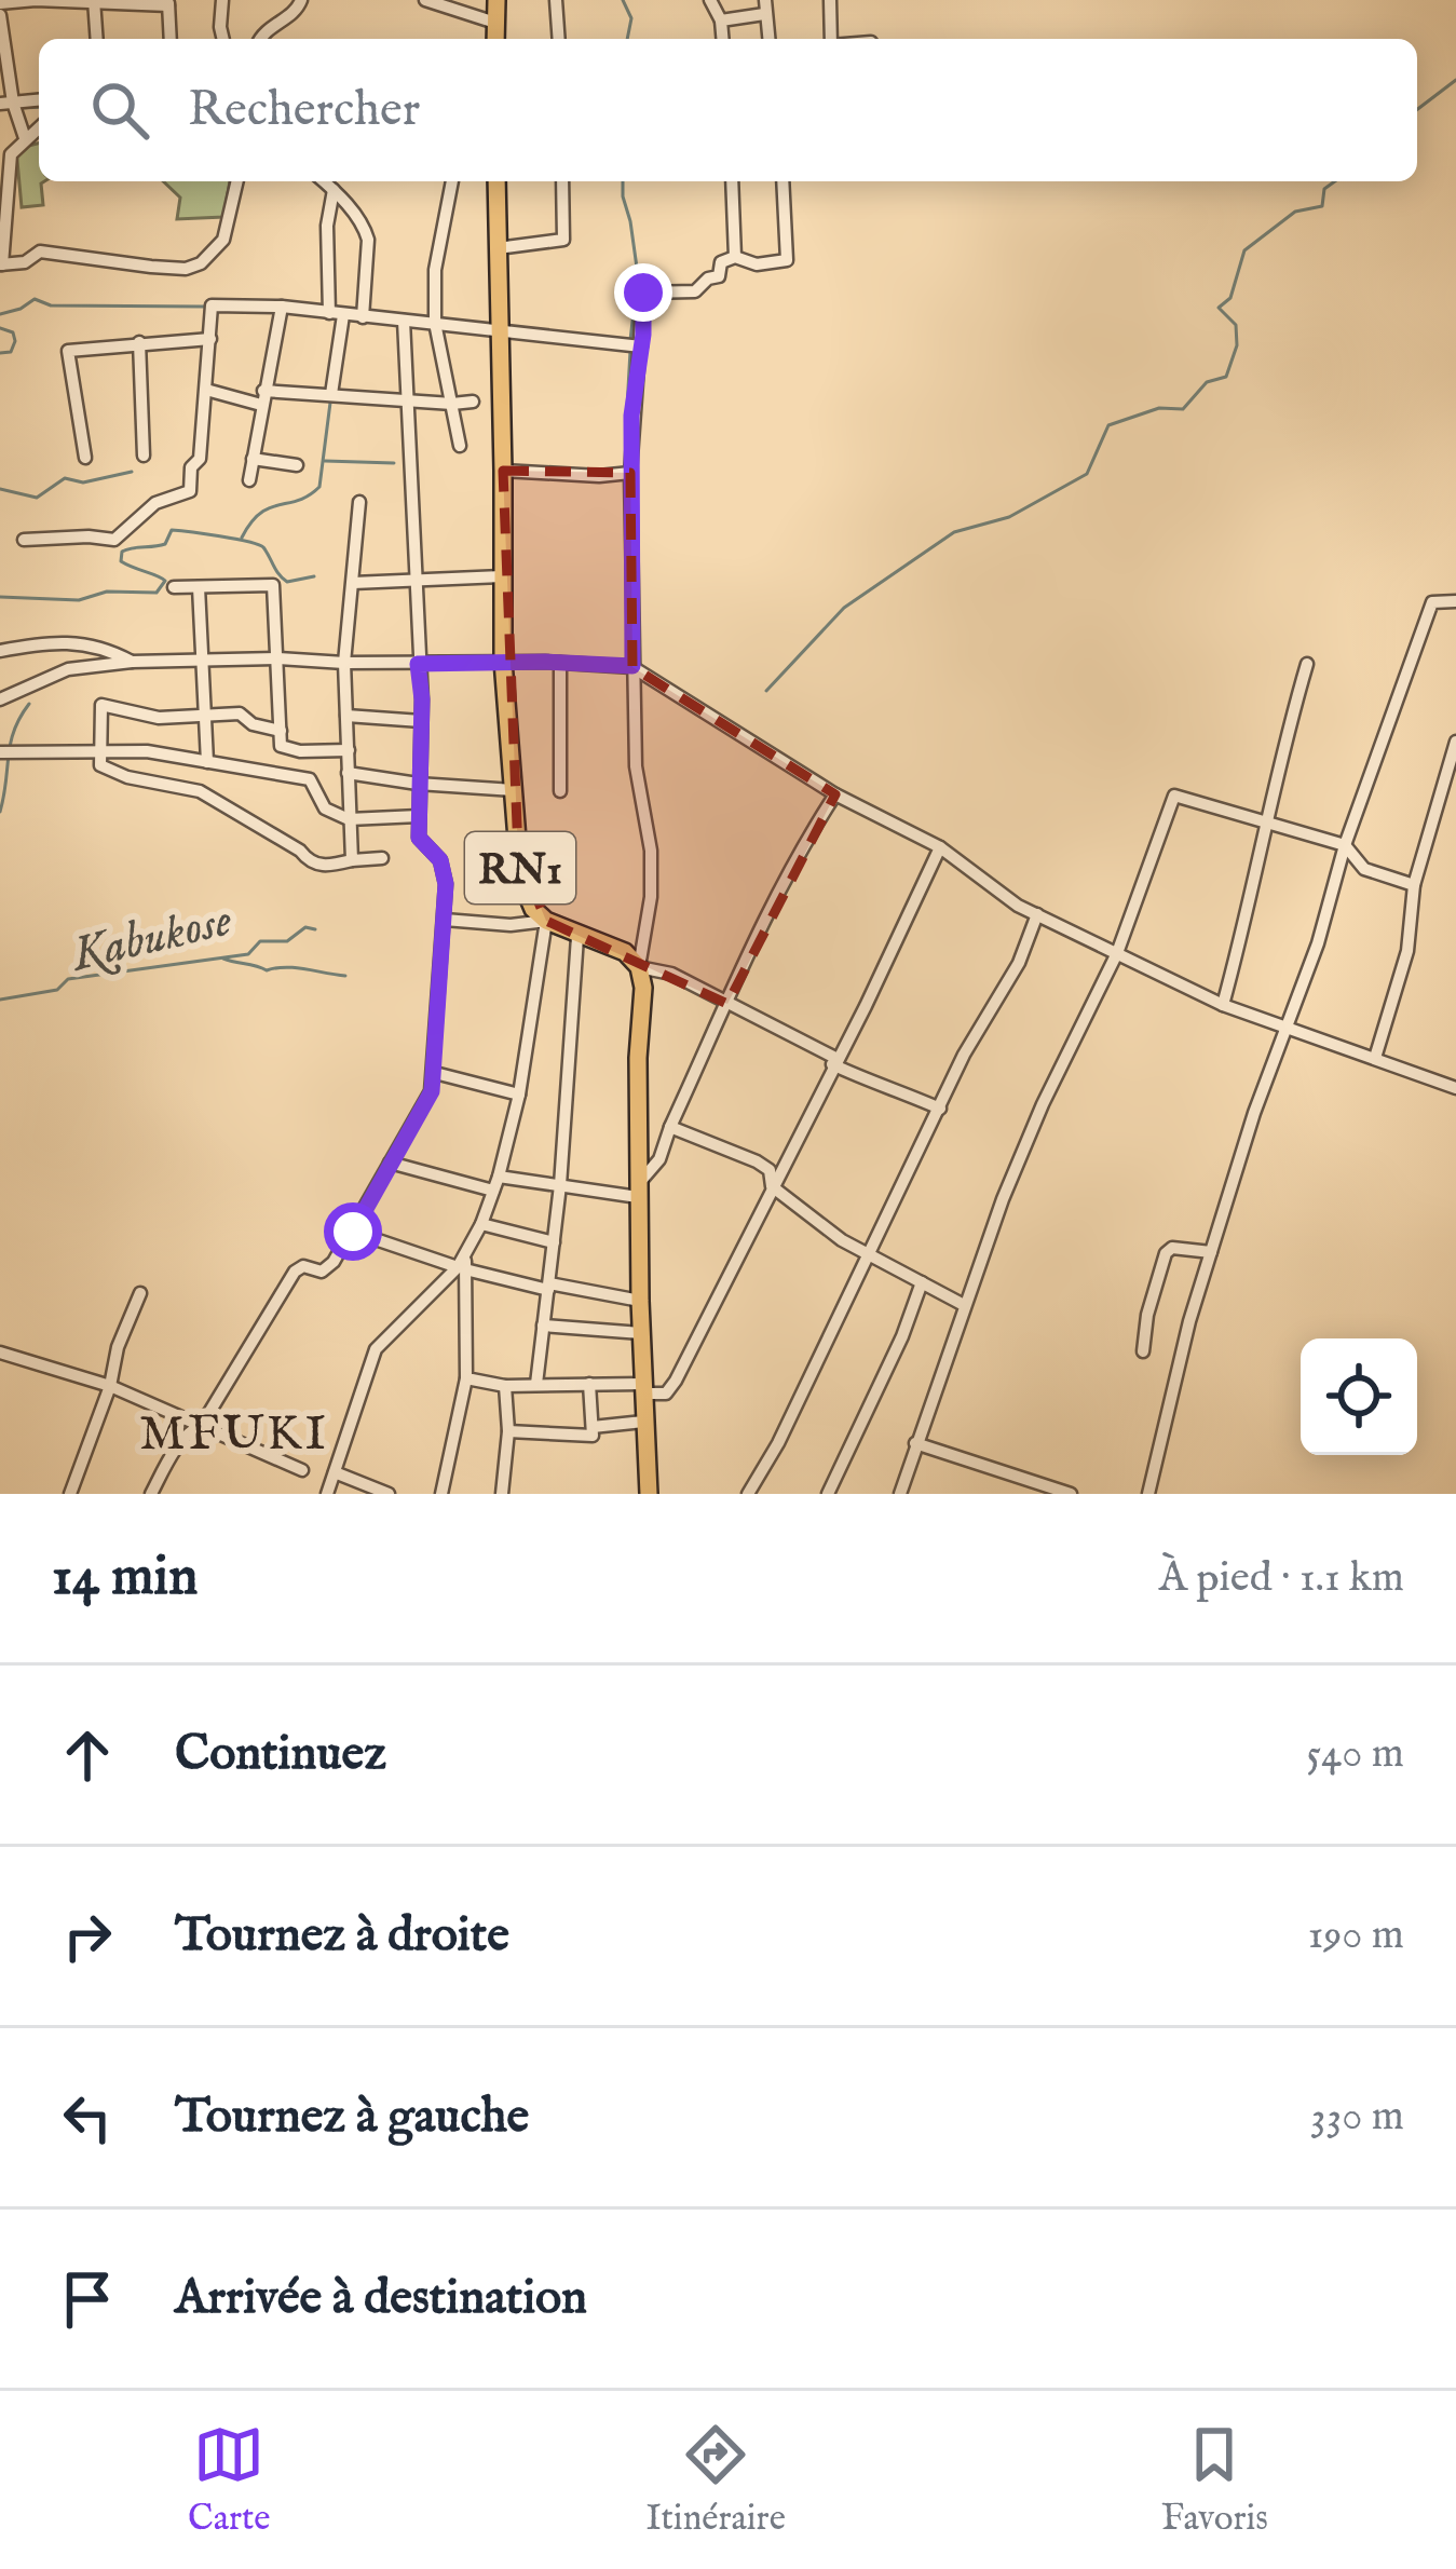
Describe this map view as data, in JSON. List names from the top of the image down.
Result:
{
  "streets": {
    "highway": ["RN1"]
  },
  "districts": ["MFUKI"],
  "water": ["Kabukose"],
  "page": {
    "search": "Rechercher",
    "heading": ["14 min", "À pied · 1.1 km"],
    "list": [
      ["Continuez", "540 m"],
      ["Tournez à droite", "190 m"],
      ["Tournez à gauche", "330 m"],
      "Arrivée à destination"
    ],
    "nav": ["Carte", "Itinéraire", "Favoris"]
  }
}
